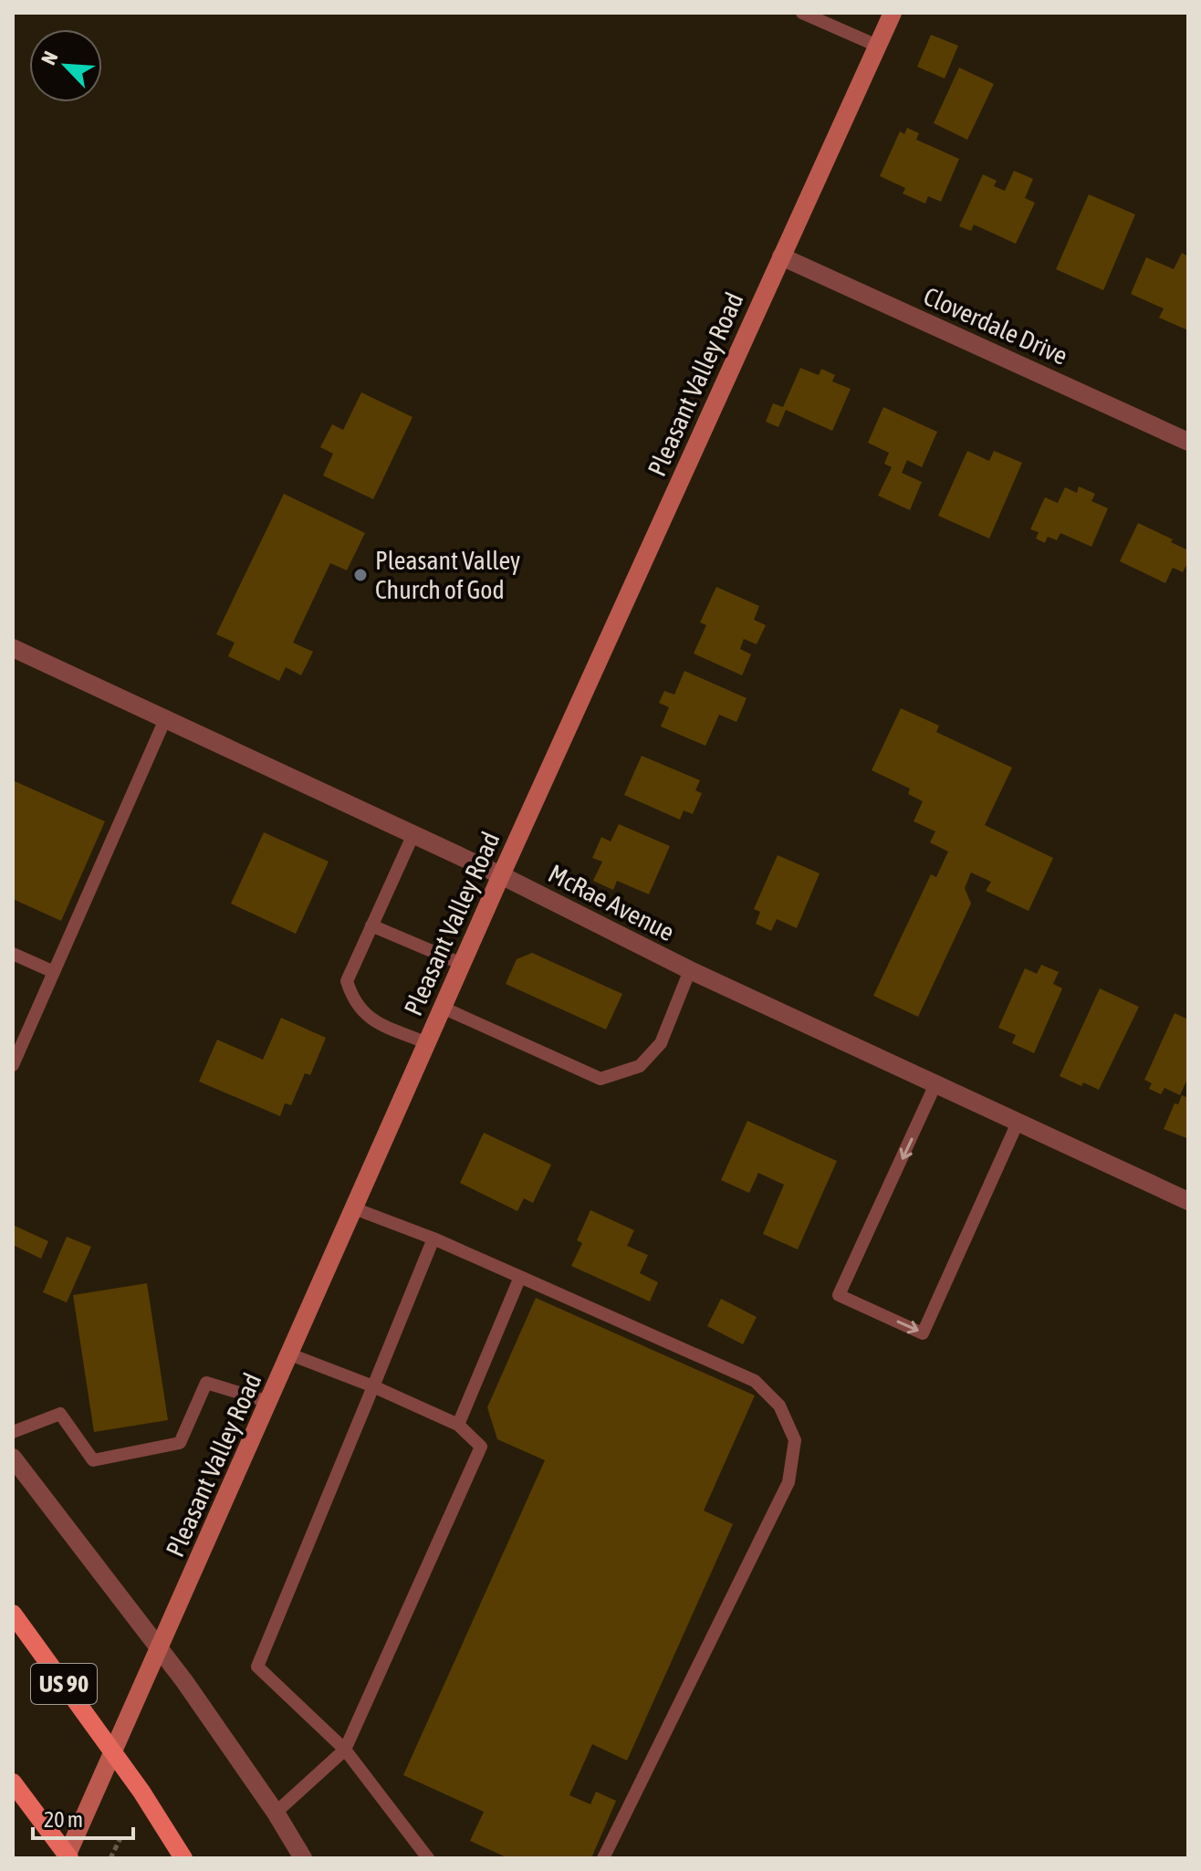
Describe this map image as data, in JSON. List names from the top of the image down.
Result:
{
  "streets": {
    "main road": ["US 90"],
    "street": ["Cloverdale Drive", "Pleasant Valley Road", "McRae Avenue"]
  },
  "crossings": [
    ["Cloverdale Drive", "Pleasant Valley Road"],
    ["Pleasant Valley Road", "McRae Avenue"],
    ["Pleasant Valley Road", "US 90"]
  ],
  "places": ["Pleasant Valley Church of God"],
  "scale_bar": "20 m",
  "north": "top left"
}
